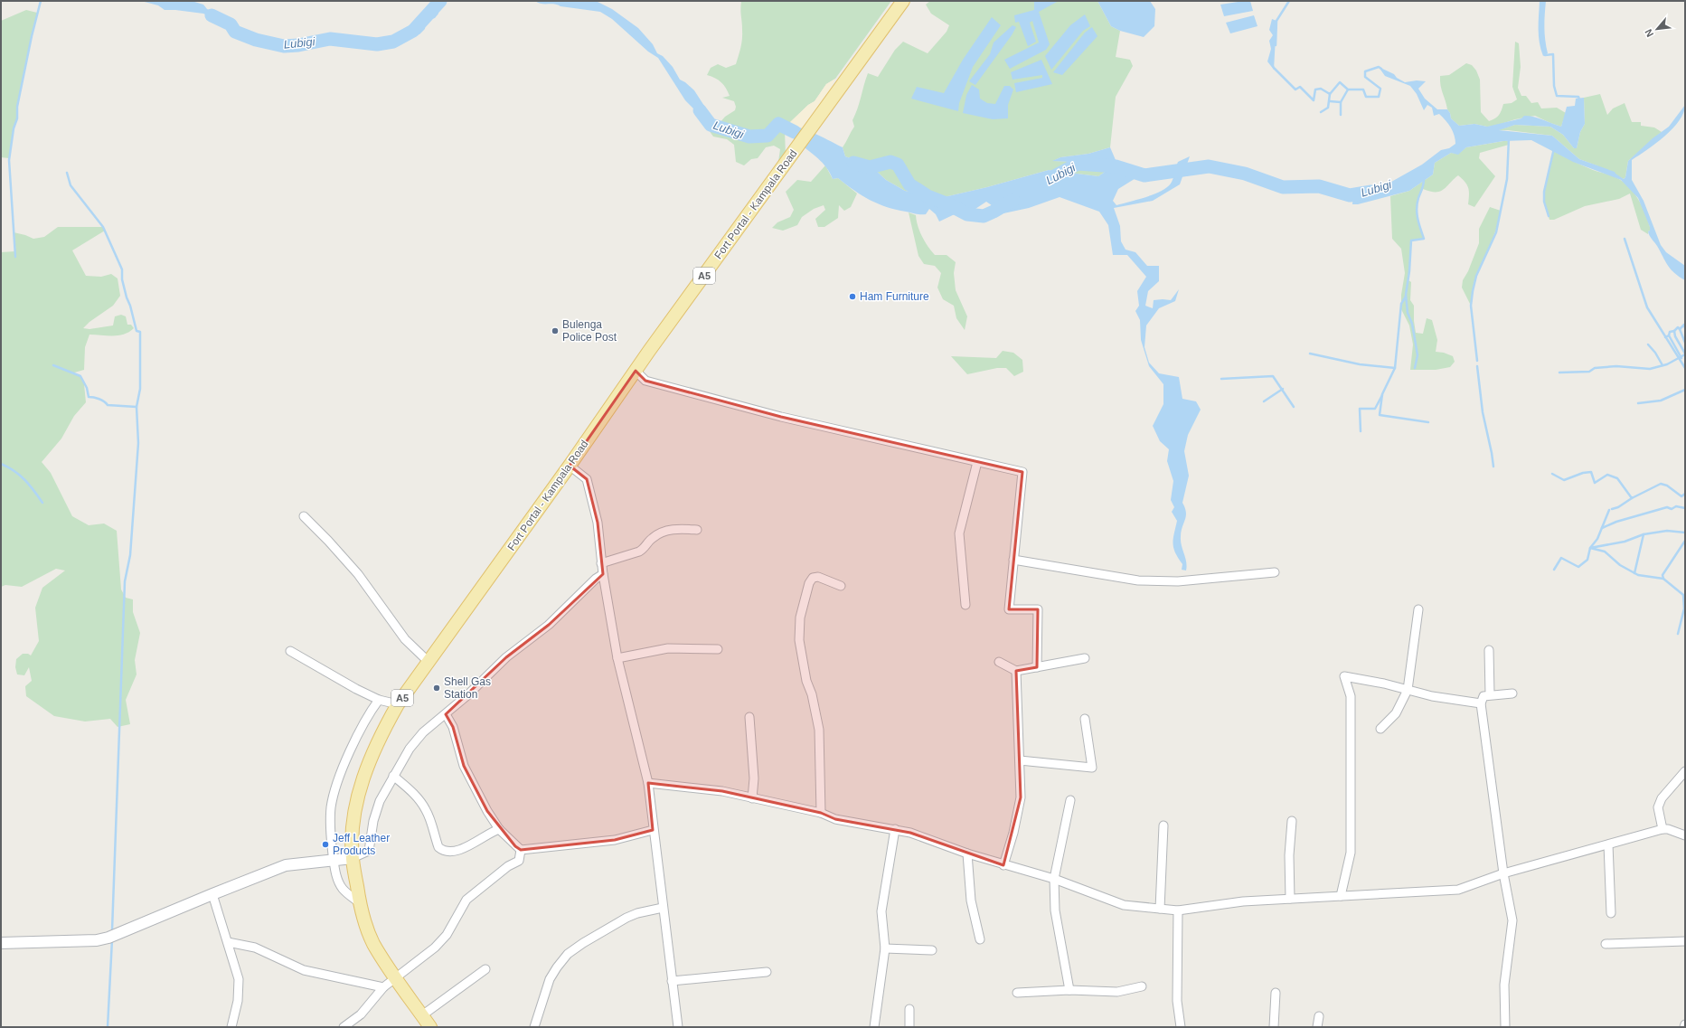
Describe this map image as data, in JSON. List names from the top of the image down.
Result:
{
  "streets": {
    "main road": ["Fort Portal - Kampala Road", "A5"]
  },
  "water": ["Lubigi"],
  "places": [
    "Ham Furniture",
    "Bulenga Police Post",
    "Shell Gas Station",
    "Jeff Leather Products"
  ],
  "north": "bottom left"
}
